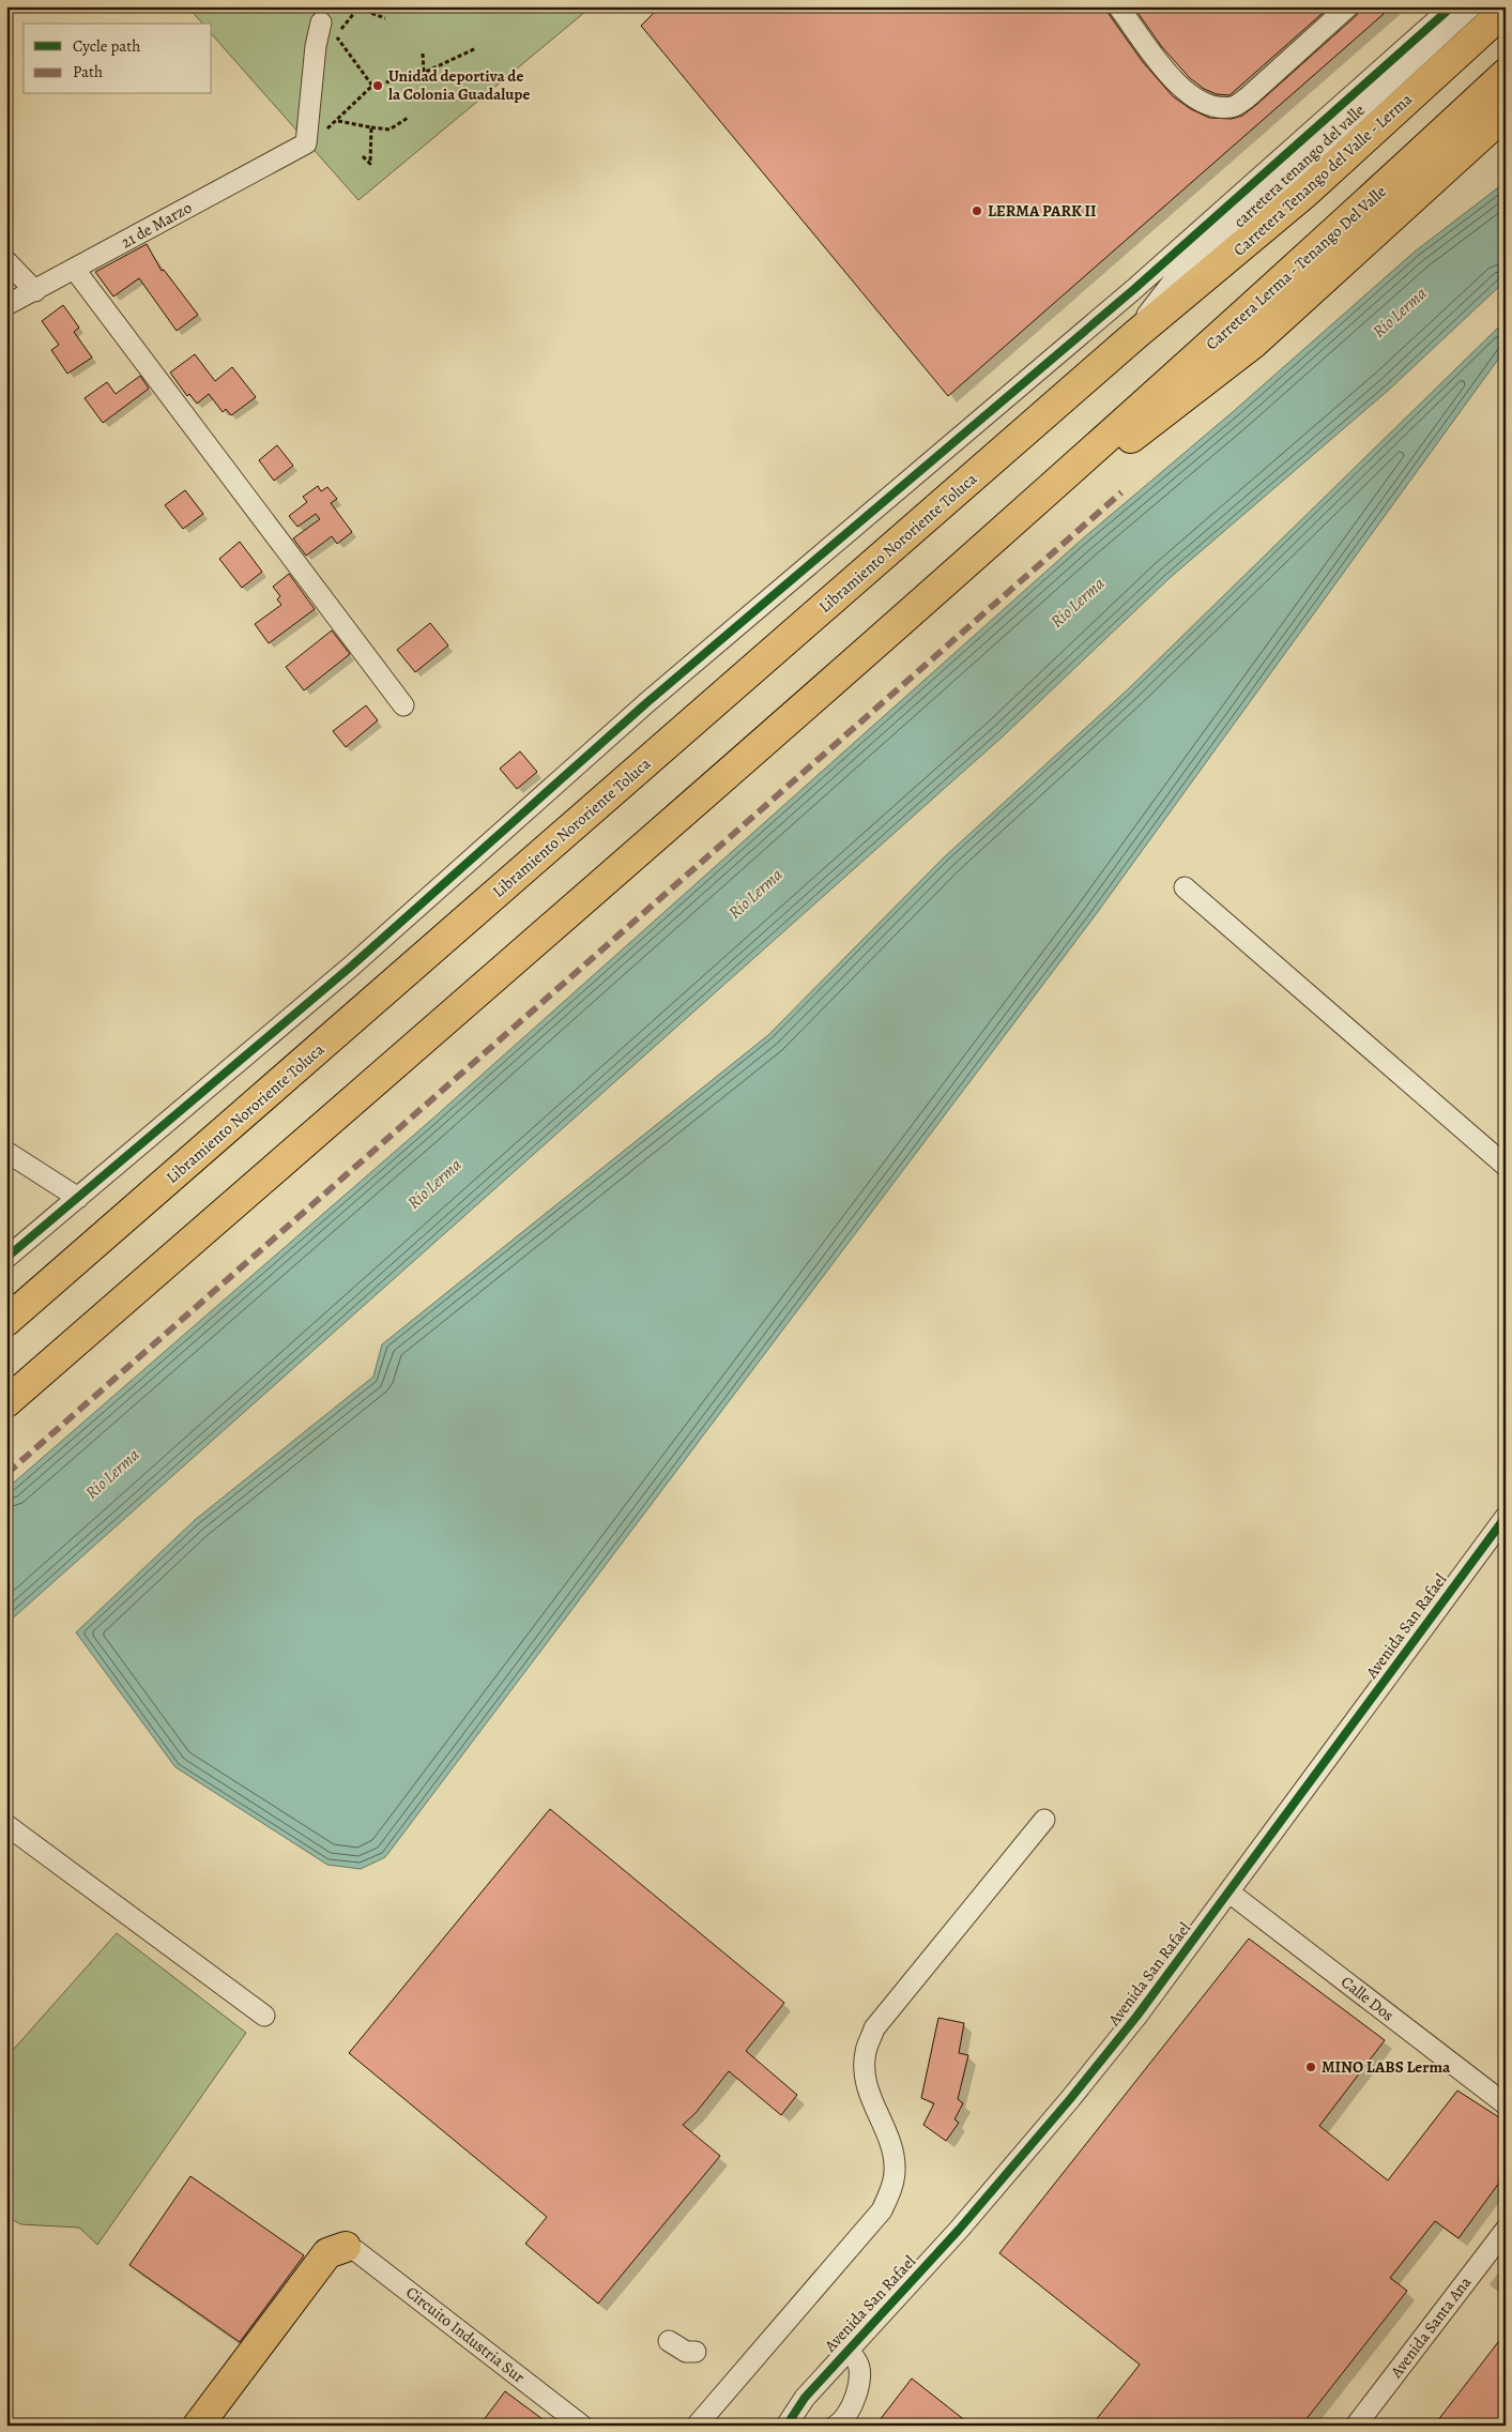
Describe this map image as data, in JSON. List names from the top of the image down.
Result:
{
  "streets": {
    "highway": ["Carretera Tenango del Valle - Lerma", "Carretera Lerma - Tenango Del Valle", "Libramiento Nororiente Toluca"],
    "street": [
      "carretera tenango del valle",
      "21 de Marzo",
      "Avenida San Rafael",
      "Calle Dos",
      "Avenida Santa Ana",
      "Circuito Industria Sur"
    ]
  },
  "crossings": [
    ["carretera tenango del valle", "Carretera Tenango del Valle - Lerma"],
    ["carretera tenango del valle", "Libramiento Nororiente Toluca"],
    ["Carretera Tenango del Valle - Lerma", "Libramiento Nororiente Toluca"],
    ["Avenida San Rafael", "Calle Dos"]
  ],
  "water": ["Río Lerma"],
  "places": ["Unidad deportiva de la Colonia Guadalupe", "LERMA PARK II", "MINO LABS Lerma"],
  "legend": ["Cycle path", "Path"]
}
